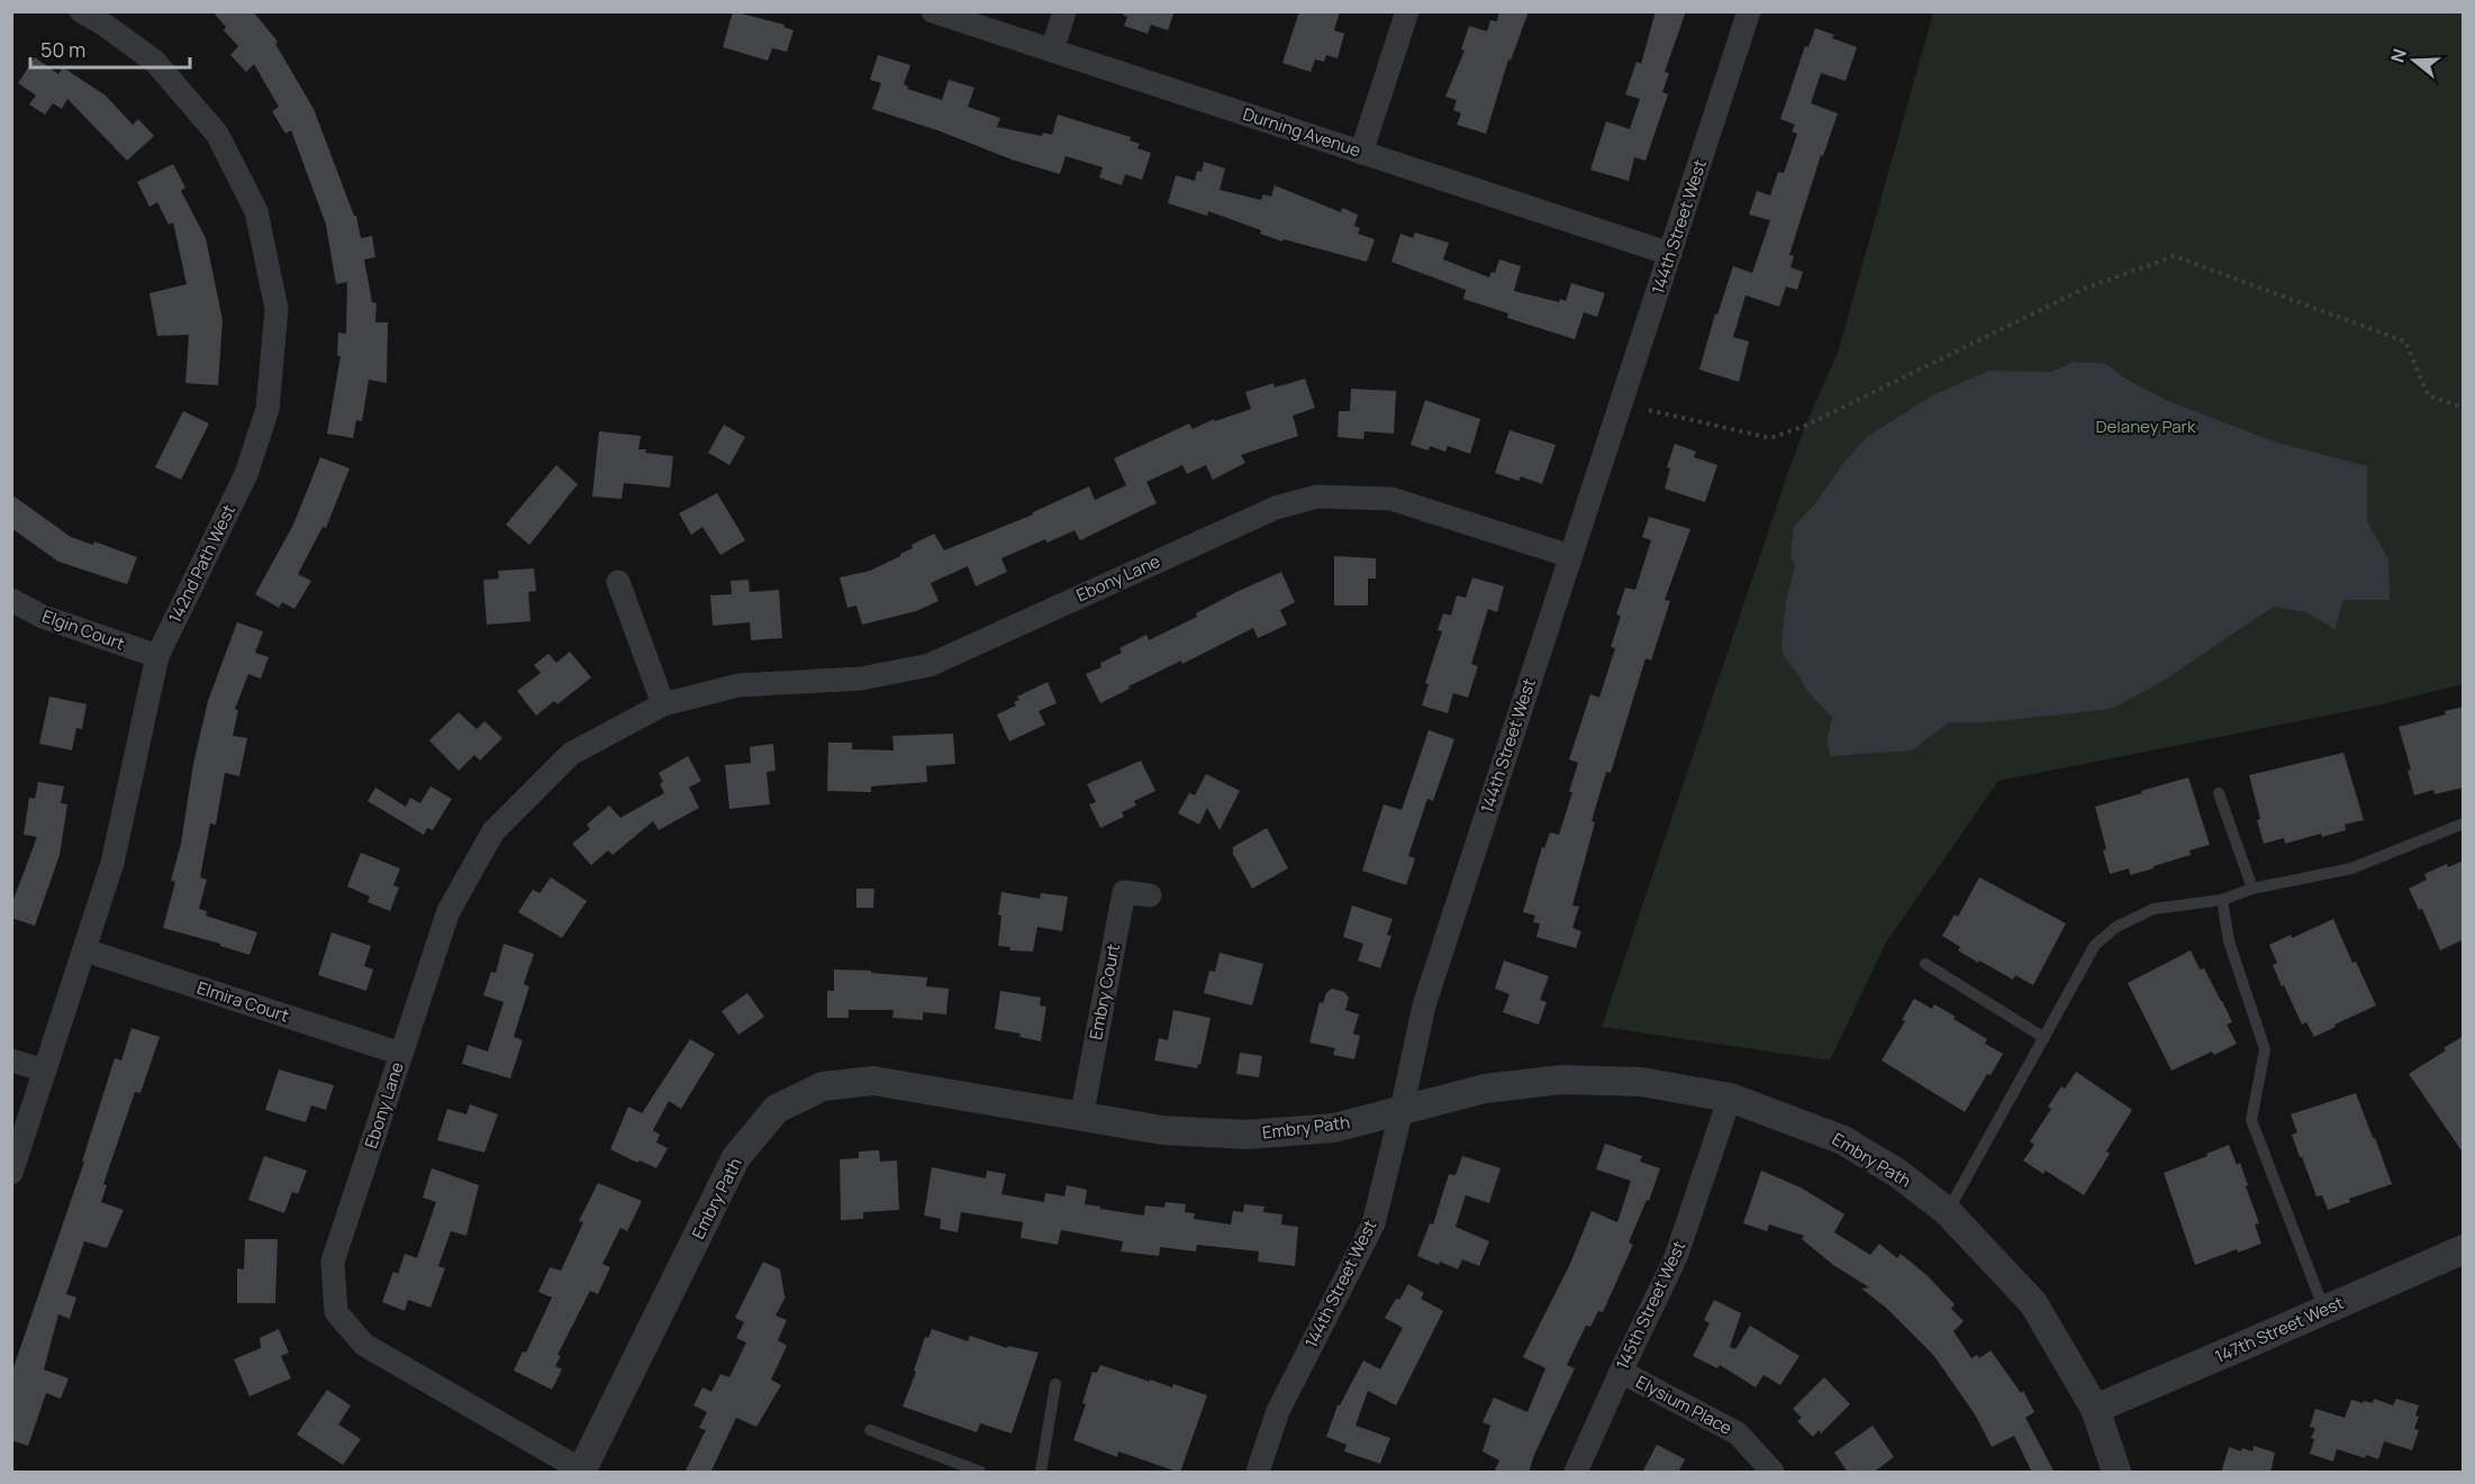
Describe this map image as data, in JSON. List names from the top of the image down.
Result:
{
  "streets": {
    "street": [
      "Durning Avenue",
      "144th Street West",
      "142nd Path West",
      "Ebony Lane",
      "Elgin Court",
      "Embry Court",
      "Elmira Court",
      "Embry Path",
      "145th Street West",
      "147th Street West",
      "Elysium Place"
    ]
  },
  "crossings": [
    ["Durning Avenue", "144th Street West"],
    ["144th Street West", "Ebony Lane"],
    ["144th Street West", "Embry Path"],
    ["142nd Path West", "Elgin Court"],
    ["142nd Path West", "Elmira Court"],
    ["Ebony Lane", "Elmira Court"],
    ["Ebony Lane", "Embry Path"],
    ["Embry Court", "Embry Path"],
    ["Embry Path", "145th Street West"],
    ["Embry Path", "147th Street West"],
    ["145th Street West", "Elysium Place"]
  ],
  "parks": ["Delaney Park"],
  "scale_bar": "50 m",
  "north": "left"
}
